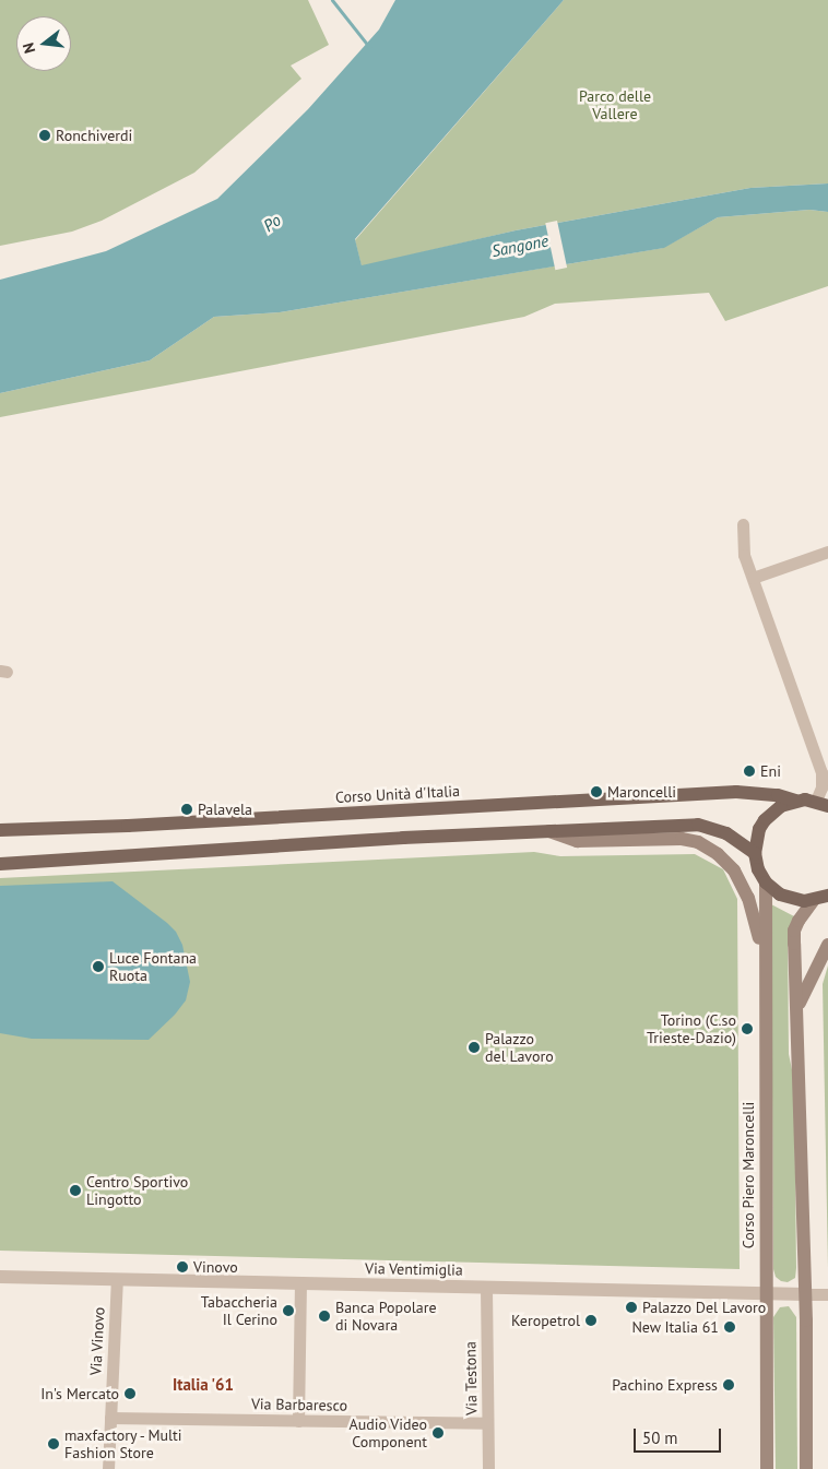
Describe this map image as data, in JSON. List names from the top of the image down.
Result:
{
  "streets": {
    "main road": ["Corso Unità d'Italia", "Corso Piero Maroncelli"],
    "street": [
      "Via Ventimiglia",
      "Via Vinovo",
      "Via Testona",
      "Via Barbaresco"
    ]
  },
  "crossings": [
    ["Corso Piero Maroncelli", "Via Ventimiglia"],
    ["Via Ventimiglia", "Via Vinovo"],
    ["Via Ventimiglia", "Via Testona"],
    ["Via Vinovo", "Via Barbaresco"],
    ["Via Testona", "Via Barbaresco"]
  ],
  "districts": ["Italia '61"],
  "water": ["Po", "Sangone"],
  "parks": ["Parco delle Vallere"],
  "places": [
    "Ronchiverdi",
    "Eni",
    "Maroncelli",
    "Palavela",
    "Luce Fontana Ruota",
    "Torino (C.so Trieste-Dazio)",
    "Palazzo del Lavoro",
    "Centro Sportivo Lingotto",
    "Vinovo",
    "Palazzo Del Lavoro",
    "Tabaccheria Il Cerino",
    "Banca Popolare di Novara",
    "Keropetrol",
    "New Italia 61",
    "Pachino Express",
    "In's Mercato",
    "Audio Video Component",
    "maxfactory - Multi Fashion Store"
  ],
  "scale_bar": "50 m",
  "north": "left"
}
